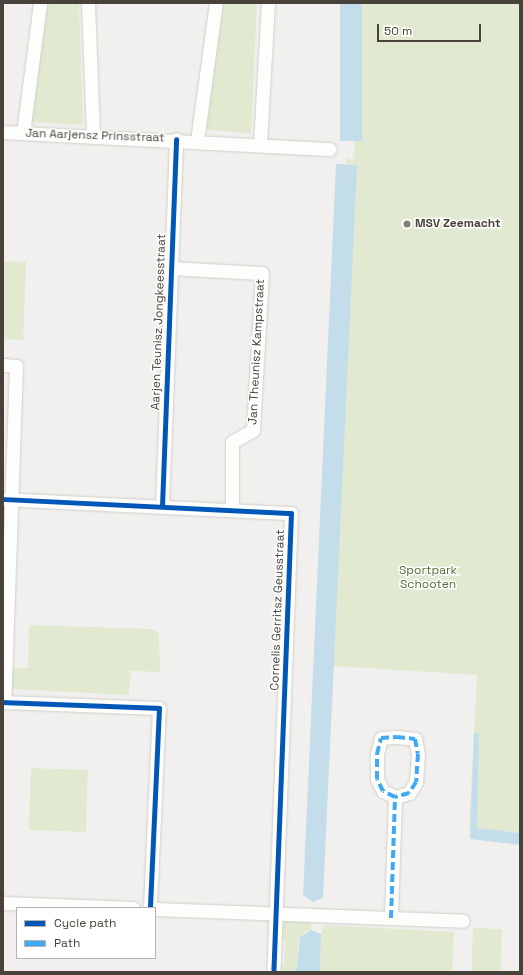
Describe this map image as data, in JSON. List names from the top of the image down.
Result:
{
  "streets": {
    "street": [
      "Jan Aarjensz Prinsstraat",
      "Aarjen Teunisz Jongkeesstraat",
      "Jan Theunisz Kampstraat",
      "Cornelis Gerritsz Geusstraat"
    ]
  },
  "crossings": [
    ["Jan Aarjensz Prinsstraat", "Aarjen Teunisz Jongkeesstraat"],
    ["Aarjen Teunisz Jongkeesstraat", "Jan Theunisz Kampstraat"],
    ["Aarjen Teunisz Jongkeesstraat", "Cornelis Gerritsz Geusstraat"],
    ["Jan Theunisz Kampstraat", "Cornelis Gerritsz Geusstraat"]
  ],
  "parks": ["Sportpark Schooten"],
  "places": ["MSV Zeemacht"],
  "legend": ["Cycle path", "Path"],
  "scale_bar": "50 m"
}
